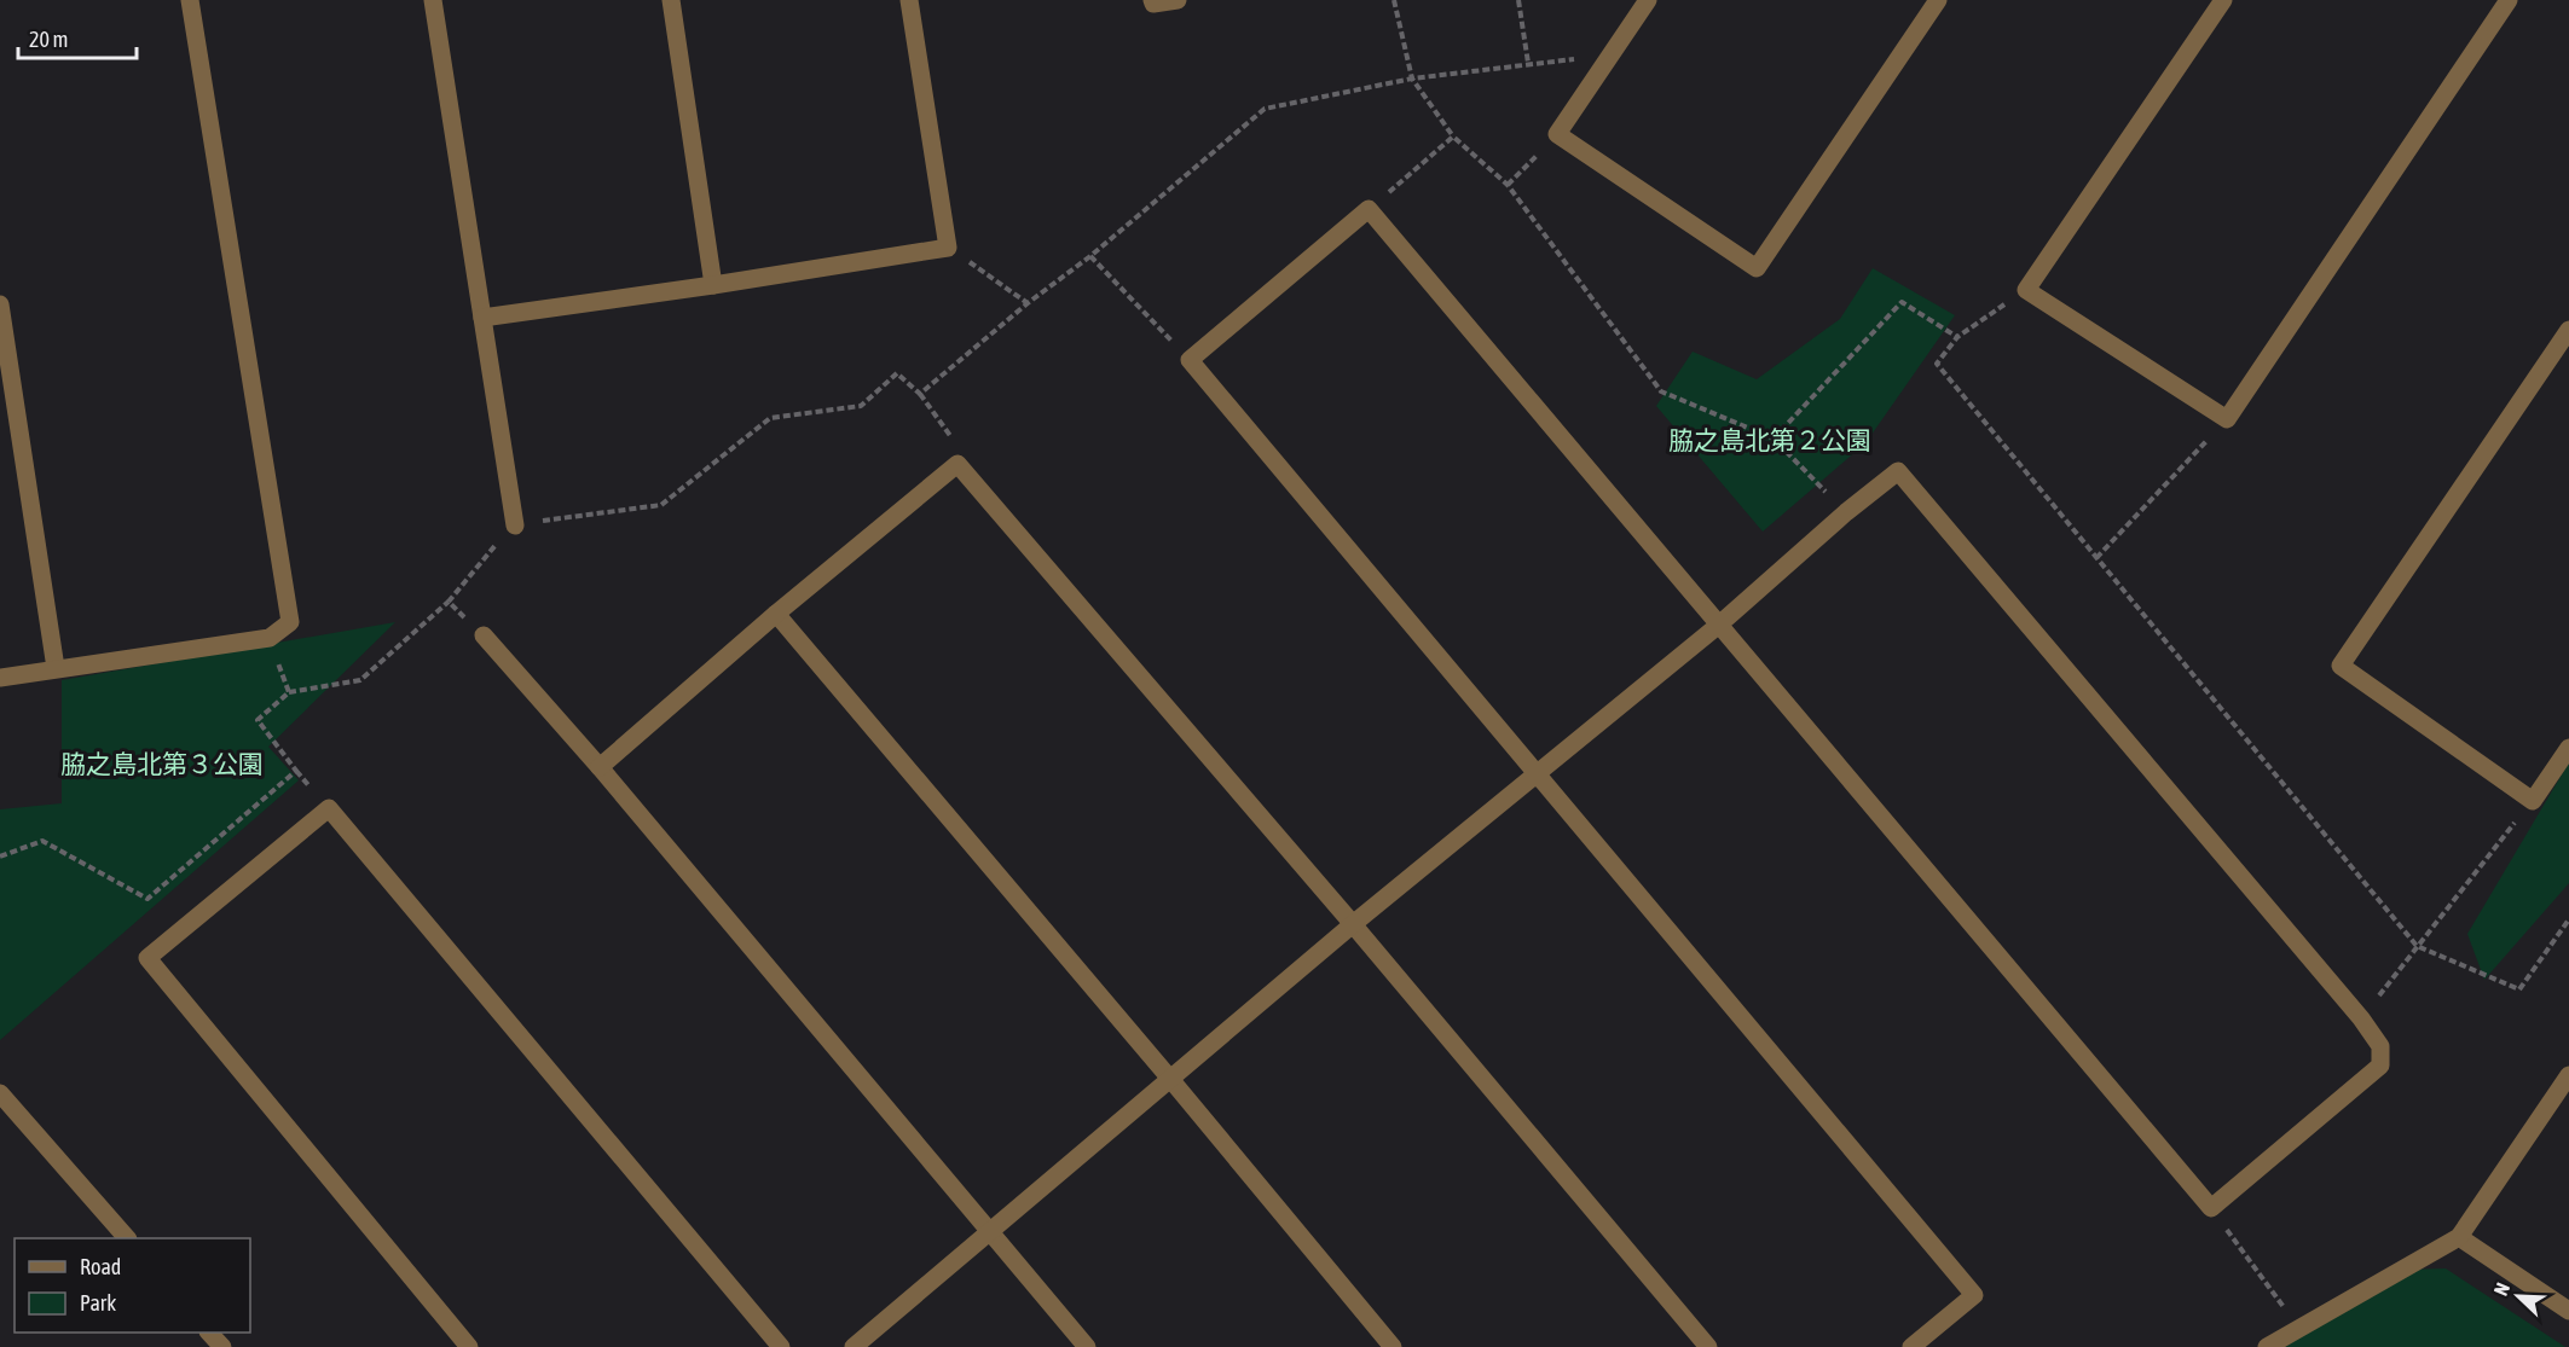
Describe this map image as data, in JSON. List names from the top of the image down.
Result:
{
  "parks": ["脇之島北第２公園", "脇之島北第３公園"],
  "legend": ["Road", "Park"],
  "scale_bar": "20 m",
  "north": "top left"
}
